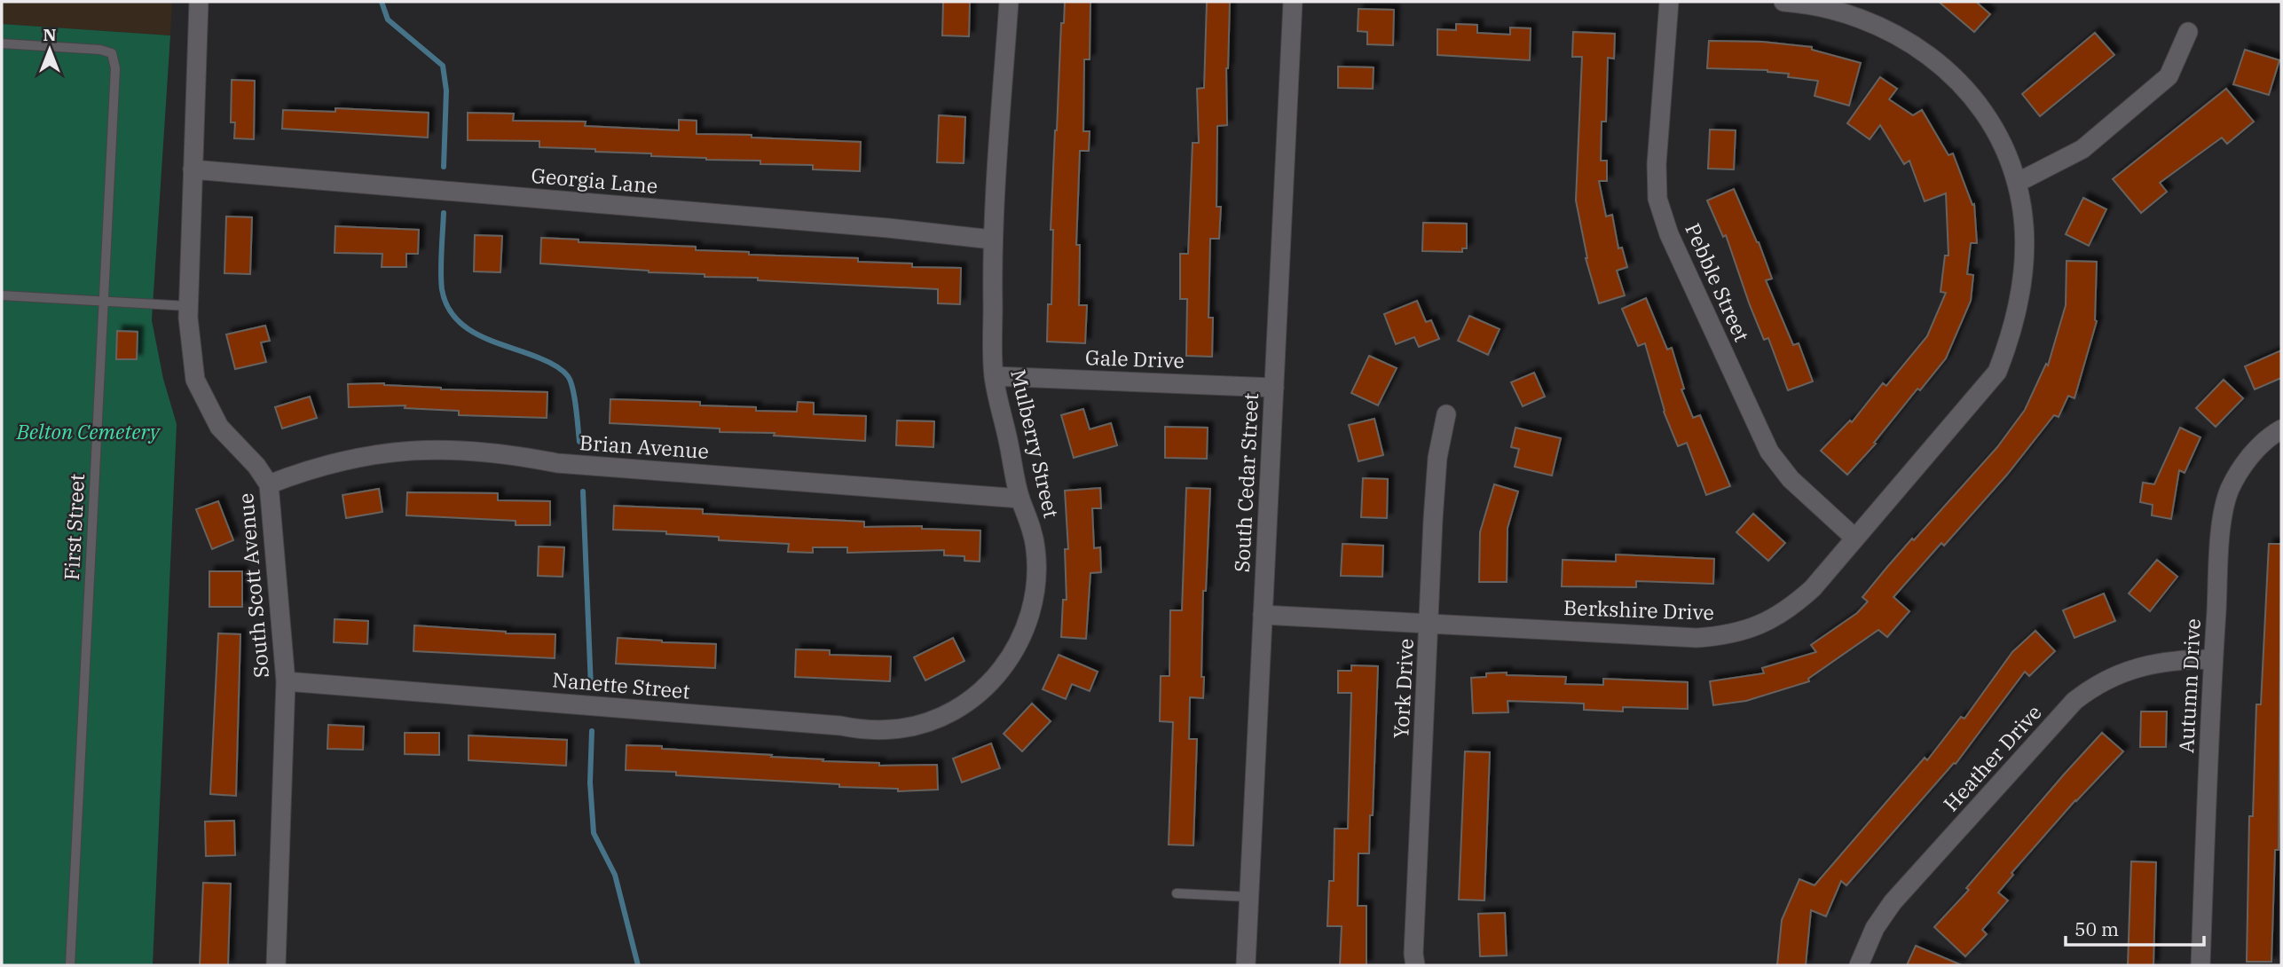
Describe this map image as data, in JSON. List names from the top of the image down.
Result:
{
  "streets": {
    "street": [
      "Georgia Lane",
      "Pebble Street",
      "Gale Drive",
      "Mulberry Street",
      "Brian Avenue",
      "South Cedar Street",
      "South Scott Avenue",
      "Berkshire Drive",
      "Nanette Street",
      "Autumn Drive",
      "York Drive",
      "Heather Drive"
    ],
    "lane": ["First Street"]
  },
  "crossings": [
    ["Georgia Lane", "Mulberry Street"],
    ["Georgia Lane", "South Scott Avenue"],
    ["Pebble Street", "Berkshire Drive"],
    ["Gale Drive", "Mulberry Street"],
    ["Gale Drive", "South Cedar Street"],
    ["Mulberry Street", "Brian Avenue"],
    ["Mulberry Street", "Nanette Street"],
    ["Brian Avenue", "South Scott Avenue"],
    ["South Cedar Street", "Berkshire Drive"],
    ["South Scott Avenue", "Nanette Street"],
    ["Berkshire Drive", "York Drive"],
    ["Autumn Drive", "Heather Drive"]
  ],
  "parks": ["Belton Cemetery"],
  "scale_bar": "50 m",
  "north": "top"
}
